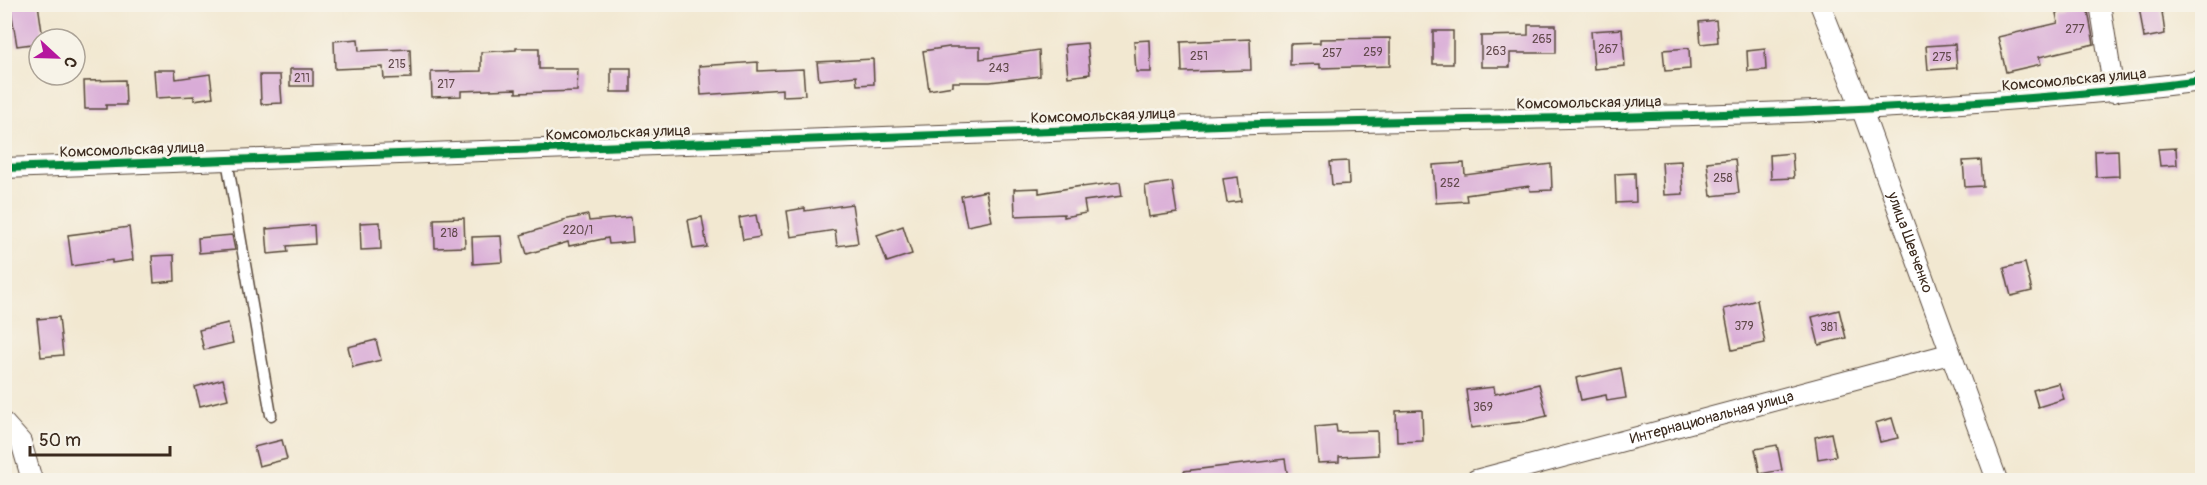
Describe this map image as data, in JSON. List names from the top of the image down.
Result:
{
  "streets": {
    "street": ["Комсомольская улица", "улица Шевченко", "Интернациональная улица"]
  },
  "crossings": [
    ["Комсомольская улица", "улица Шевченко"],
    ["улица Шевченко", "Интернациональная улица"]
  ],
  "house_numbers": [
    "277",
    "265",
    "267",
    "263",
    "259",
    "257",
    "251",
    "275",
    "215",
    "243",
    "211",
    "217",
    "258",
    "252",
    "220/1",
    "218",
    "379",
    "381",
    "369"
  ],
  "scale_bar": "50 m",
  "north": "right"
}
